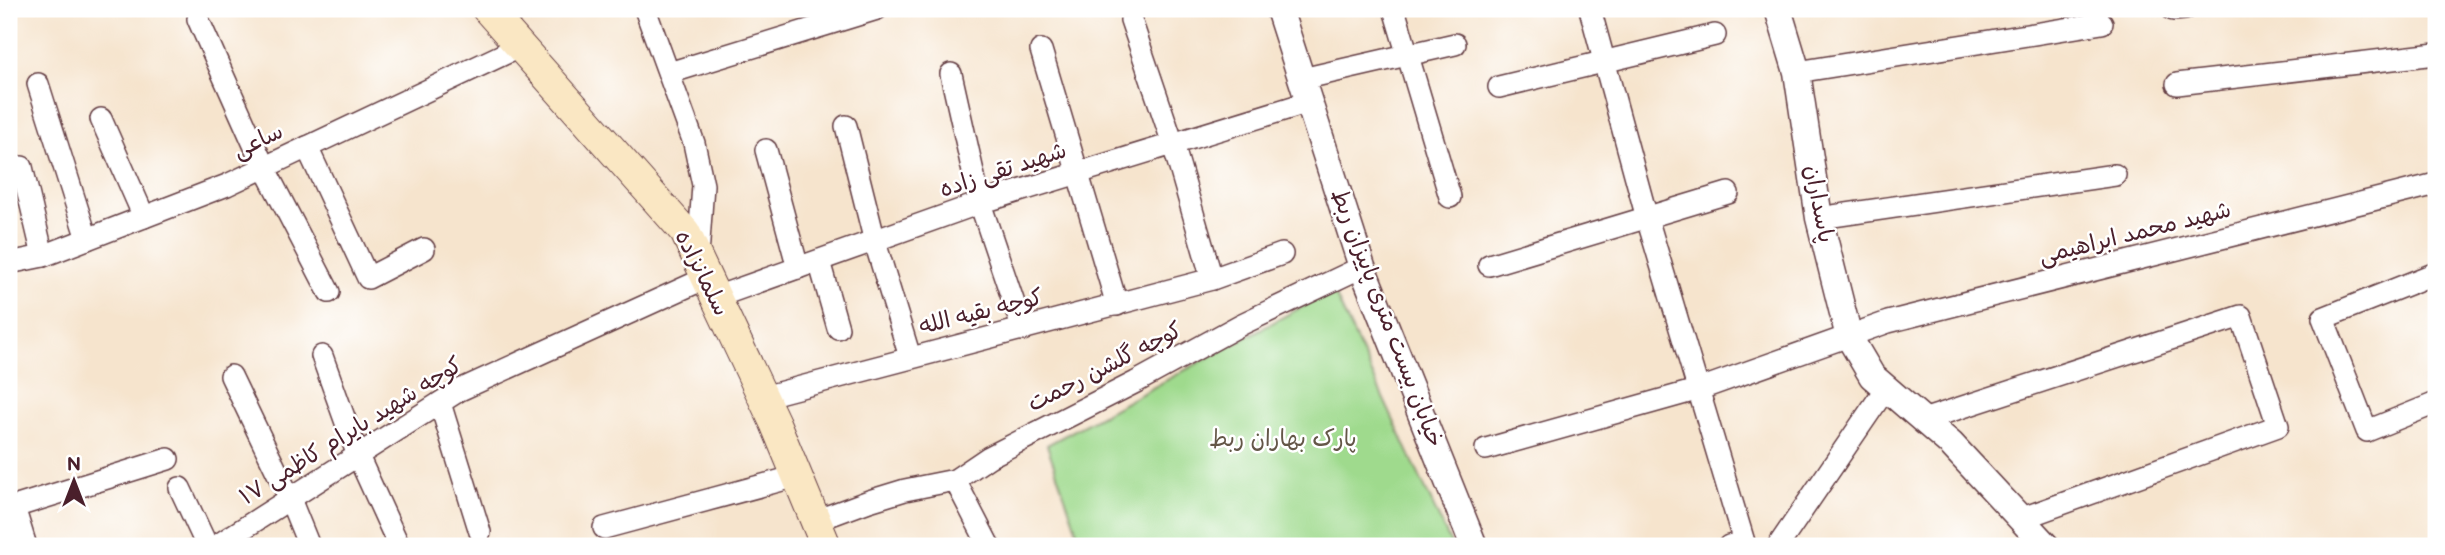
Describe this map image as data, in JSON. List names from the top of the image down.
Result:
{
  "streets": {
    "main road": ["سلمانزاده"],
    "street": [
      "ساعی",
      "شهید تقی زاده",
      "پاسداران",
      "شهید محمد ابراهیمی",
      "کوچه بقیه الله",
      "خیابان بیست متری پاییزان ربط",
      "کوچه گلشن رحمت",
      "کوچه شهید بایرام کاظمی ۱۷"
    ]
  },
  "crossings": [
    ["ساعی", "سلمانزاده"],
    ["شهید تقی زاده", "سلمانزاده"],
    ["شهید تقی زاده", "خیابان بیست متری پاییزان ربط"],
    ["شهید تقی زاده", "کوچه شهید بایرام کاظمی ۱۷"],
    ["پاسداران", "شهید محمد ابراهیمی"],
    ["سلمانزاده", "کوچه بقیه الله"],
    ["سلمانزاده", "کوچه گلشن رحمت"],
    ["سلمانزاده", "کوچه شهید بایرام کاظمی ۱۷"],
    ["خیابان بیست متری پاییزان ربط", "کوچه گلشن رحمت"]
  ],
  "parks": ["پارک بهاران ربط"],
  "north": "top"
}
